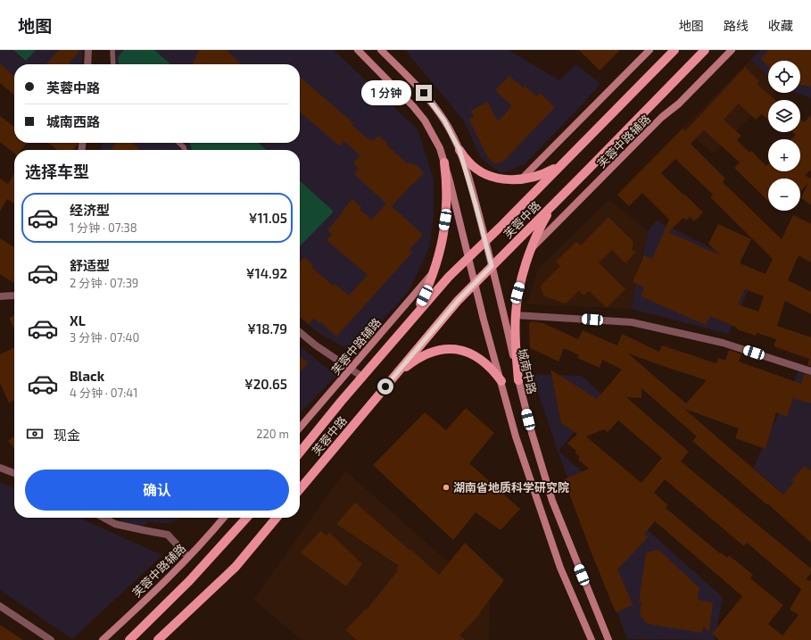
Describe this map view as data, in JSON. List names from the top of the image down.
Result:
{
  "streets": {
    "main road": ["芙蓉中路辅路", "芙蓉中路", "城南中路"]
  },
  "crossings": [
    ["芙蓉中路", "城南中路"]
  ],
  "places": ["湖南省地质科学研究院"],
  "page": {
    "header": "地图",
    "nav": ["地图", "路线", "收藏"],
    "map_buttons": ["+", "−"],
    "banner": ["芙蓉中路", "城南西路"],
    "bubble": "1 分钟",
    "heading": "选择车型",
    "list": [
      {
        "name": "经济型",
        "note": "1 分钟 · 07:38",
        "value": "¥11.05"
      },
      {
        "name": "舒适型",
        "note": "2 分钟 · 07:39",
        "value": "¥14.92"
      },
      {
        "name": "XL",
        "note": "3 分钟 · 07:40",
        "value": "¥18.79"
      },
      {
        "name": "Black",
        "note": "4 分钟 · 07:41",
        "value": "¥20.65"
      }
    ],
    "pay": ["现金", "220 m"],
    "buttons": "确认"
  }
}
